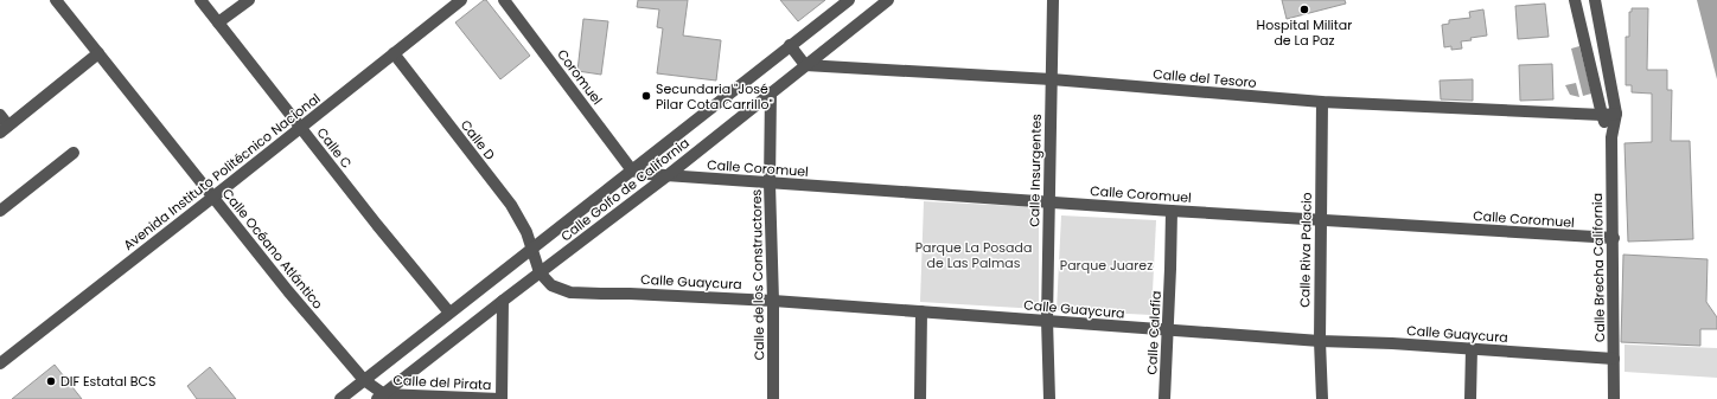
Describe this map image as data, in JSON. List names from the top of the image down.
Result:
{
  "streets": {
    "street": [
      "Coromuel",
      "Calle del Tesoro",
      "Calle D",
      "Calle C",
      "Calle Coromuel",
      "Calle Insurgentes",
      "Avenida Instituto Politécnico Nacional",
      "Calle Golfo de California",
      "Calle Océano Atlántico",
      "Calle Riva Palacio",
      "Calle Brecha California",
      "Calle de los Constructores",
      "Calle Guaycura",
      "Calle Calafia",
      "Calle del Pirata"
    ]
  },
  "crossings": [
    ["Coromuel", "Calle Coromuel"],
    ["Coromuel", "Calle Golfo de California"],
    ["Calle del Tesoro", "Calle Insurgentes"],
    ["Calle del Tesoro", "Calle Golfo de California"],
    ["Calle del Tesoro", "Calle Riva Palacio"],
    ["Calle D", "Avenida Instituto Politécnico Nacional"],
    ["Calle D", "Calle Golfo de California"],
    ["Calle D", "Calle Guaycura"],
    ["Calle C", "Avenida Instituto Politécnico Nacional"],
    ["Calle C", "Calle Golfo de California"],
    ["Calle Coromuel", "Calle Insurgentes"],
    ["Calle Coromuel", "Calle Golfo de California"],
    ["Calle Coromuel", "Calle Riva Palacio"],
    ["Calle Coromuel", "Calle Brecha California"],
    ["Calle Coromuel", "Calle de los Constructores"],
    ["Calle Coromuel", "Calle Calafia"],
    ["Calle Insurgentes", "Calle Guaycura"],
    ["Avenida Instituto Politécnico Nacional", "Calle Océano Atlántico"],
    ["Calle Golfo de California", "Calle Océano Atlántico"],
    ["Calle Golfo de California", "Calle de los Constructores"],
    ["Calle Golfo de California", "Calle Guaycura"],
    ["Calle Golfo de California", "Calle del Pirata"],
    ["Calle Océano Atlántico", "Calle del Pirata"],
    ["Calle Riva Palacio", "Calle Guaycura"],
    ["Calle Brecha California", "Calle Guaycura"],
    ["Calle de los Constructores", "Calle Guaycura"],
    ["Calle Guaycura", "Calle Calafia"]
  ],
  "parks": ["Parque La Posada de Las Palmas", "Parque Juarez"],
  "places": ["Hospital Militar de La Paz", "Secundaria \"José Pilar Cota Carrillo\"", "DIF Estatal BCS"]
}
